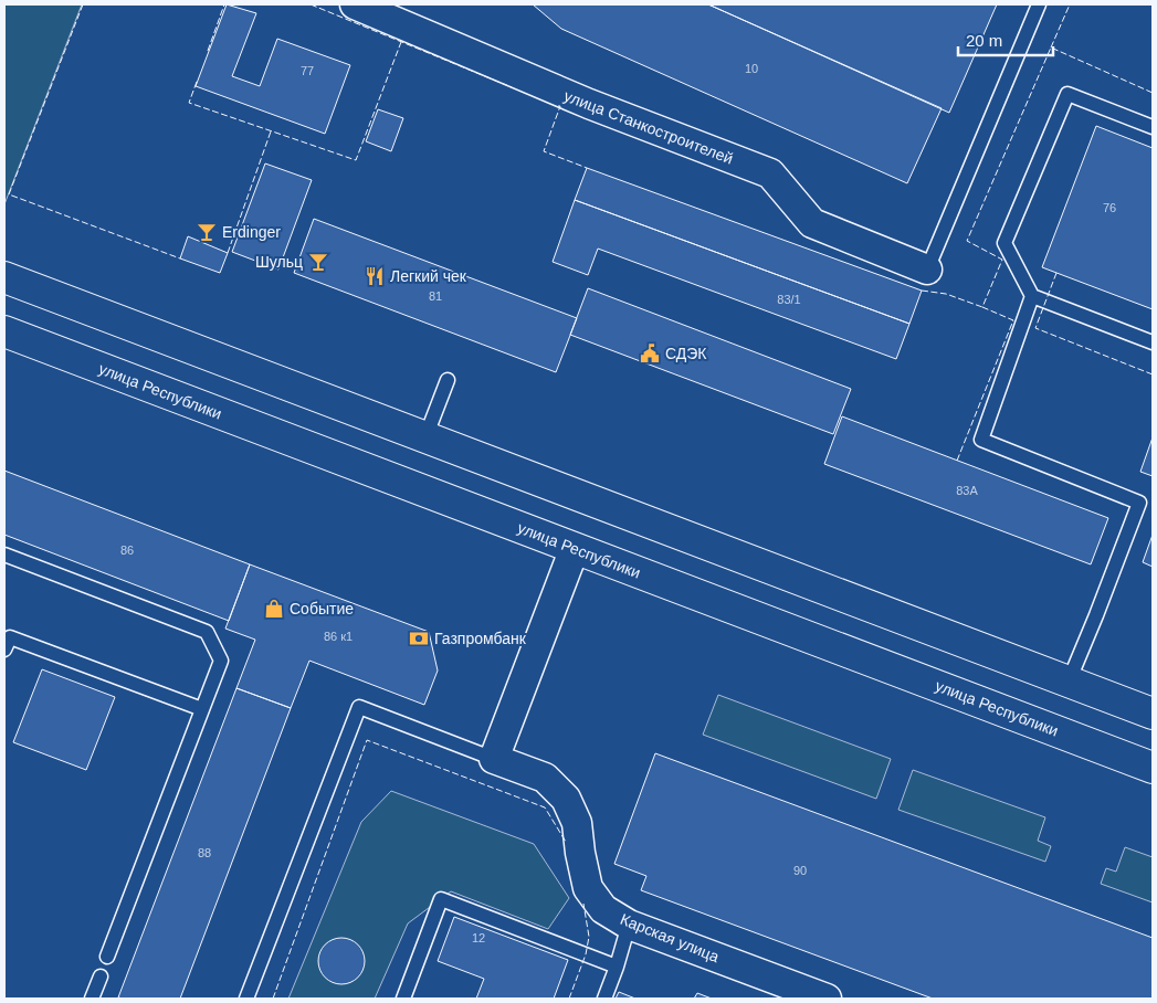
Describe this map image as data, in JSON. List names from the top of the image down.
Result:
{
  "streets": {
    "main road": ["улица Республики"],
    "street": ["улица Станкостроителей", "Карская улица"]
  },
  "places": {
    "bar": ["Erdinger", "Шульц"],
    "restaurant": ["Легкий чек"],
    "public building": ["СДЭК"],
    "shop": ["Событие"],
    "bank": ["Газпромбанк"]
  },
  "house_numbers": [
    "10",
    "77",
    "76",
    "81",
    "83/1",
    "83А",
    "86",
    "86 к1",
    "88",
    "90",
    "12"
  ],
  "scale_bar": "20 m"
}
